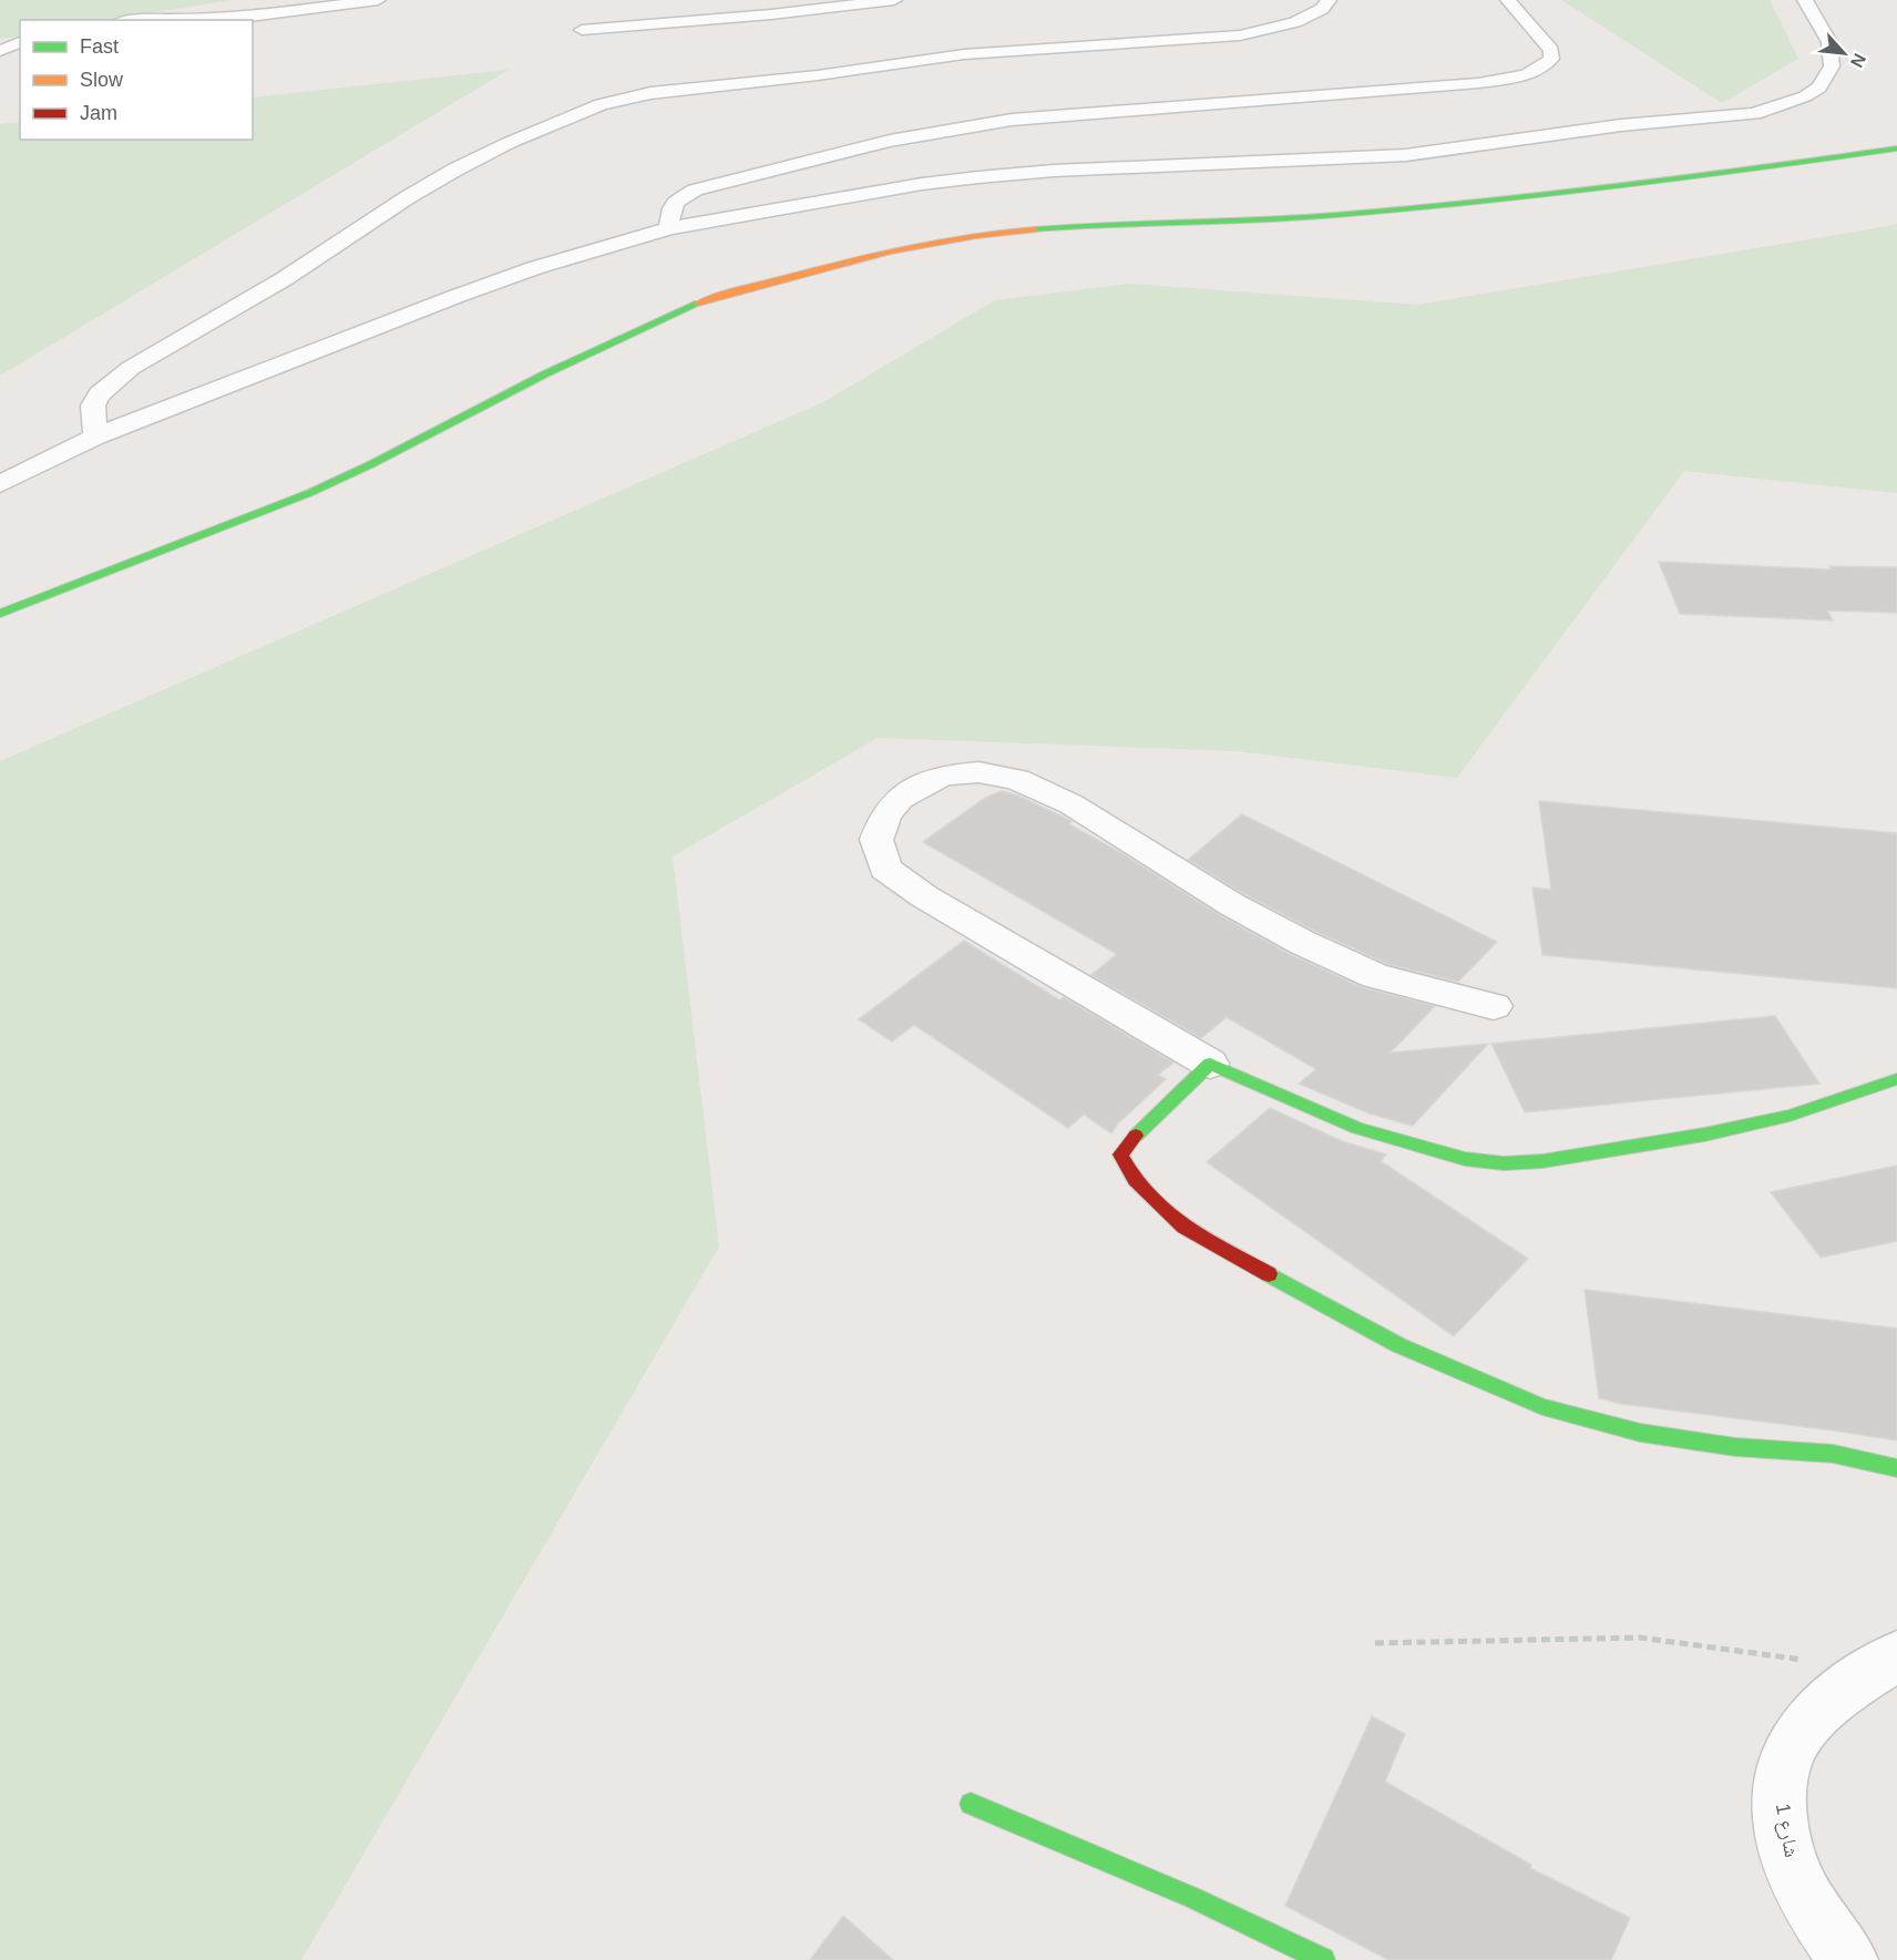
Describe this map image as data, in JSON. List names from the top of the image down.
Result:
{
  "streets": {
    "street": ["شارع 1"]
  },
  "legend": ["Fast", "Slow", "Jam"],
  "north": "bottom right"
}
